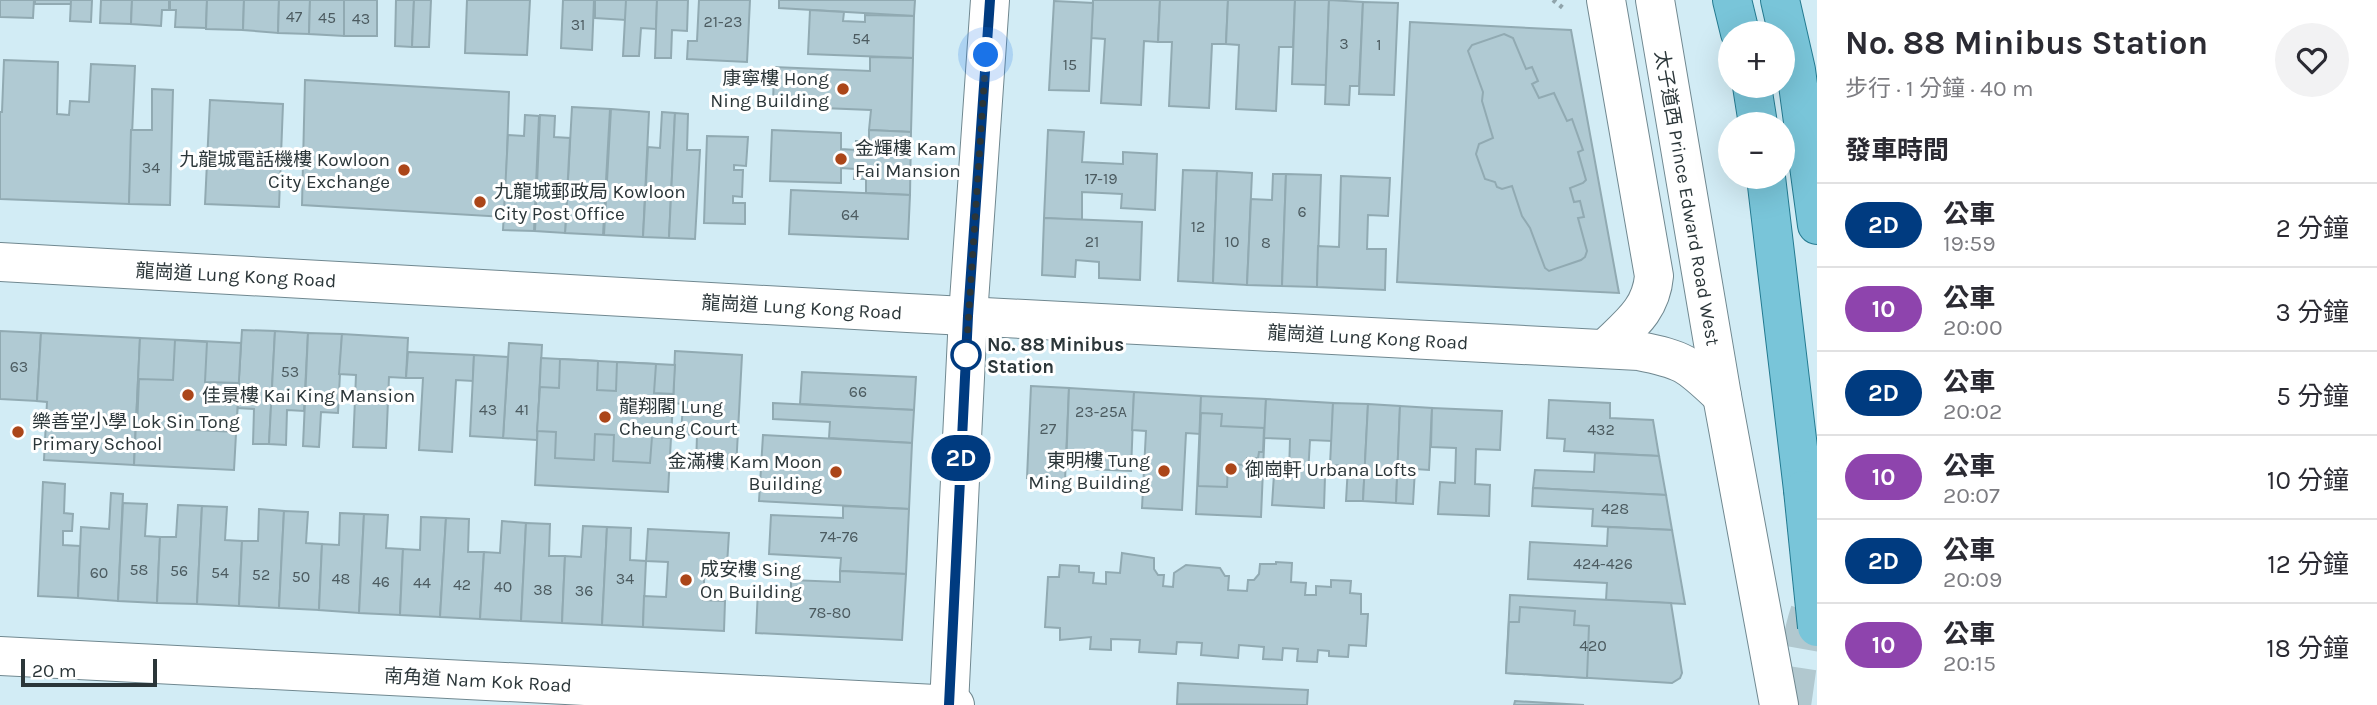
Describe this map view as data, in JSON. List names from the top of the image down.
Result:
{
  "streets": {
    "street": ["太子道西 Prince Edward Road West", "龍崗道 Lung Kong Road", "南角道 Nam Kok Road"]
  },
  "crossings": [
    ["太子道西 Prince Edward Road West", "龍崗道 Lung Kong Road"]
  ],
  "places": [
    "康寧樓 Hong Ning Building",
    "金輝樓 Kam Fai Mansion",
    "九龍城電話機樓 Kowloon City Exchange",
    "九龍城郵政局 Kowloon City Post Office",
    "No. 88 Minibus Station",
    "佳景樓 Kai King Mansion",
    "龍翔閣 Lung Cheung Court",
    "樂善堂小學 Lok Sin Tong Primary School",
    "御崗軒 Urbana Lofts",
    "東明樓 Tung Ming Building",
    "金滿樓 Kam Moon Building",
    "成安樓 Sing On Building"
  ],
  "lines": ["bus line 2D"],
  "house_numbers": [
    "47",
    "45",
    "43",
    "21-23",
    "31",
    "54",
    "3",
    "1",
    "15",
    "34",
    "17-19",
    "6",
    "64",
    "12",
    "21",
    "10",
    "8",
    "63",
    "53",
    "66",
    "43",
    "41",
    "23-25A",
    "27",
    "432",
    "428",
    "74-76",
    "424-426",
    "58",
    "56",
    "60",
    "54",
    "52",
    "50",
    "48",
    "34",
    "46",
    "44",
    "42",
    "40",
    "38",
    "36",
    "78-80",
    "420"
  ],
  "scale_bar": "20 m",
  "page": {
    "on_map": "2D",
    "heading": [
      ["No. 88 Minibus Station", "步行 · 1 分鐘 · 40 m"],
      "發車時間"
    ],
    "map_buttons": ["+", "−"],
    "list": [
      {
        "mark": "2D",
        "name": "公車",
        "note": "19:59",
        "value": "2 分鐘"
      },
      {
        "mark": "10",
        "name": "公車",
        "note": "20:00",
        "value": "3 分鐘"
      },
      {
        "mark": "2D",
        "name": "公車",
        "note": "20:02",
        "value": "5 分鐘"
      },
      {
        "mark": "10",
        "name": "公車",
        "note": "20:07",
        "value": "10 分鐘"
      },
      {
        "mark": "2D",
        "name": "公車",
        "note": "20:09",
        "value": "12 分鐘"
      },
      {
        "mark": "10",
        "name": "公車",
        "note": "20:15",
        "value": "18 分鐘"
      }
    ],
    "scale": "20 m"
  }
}
